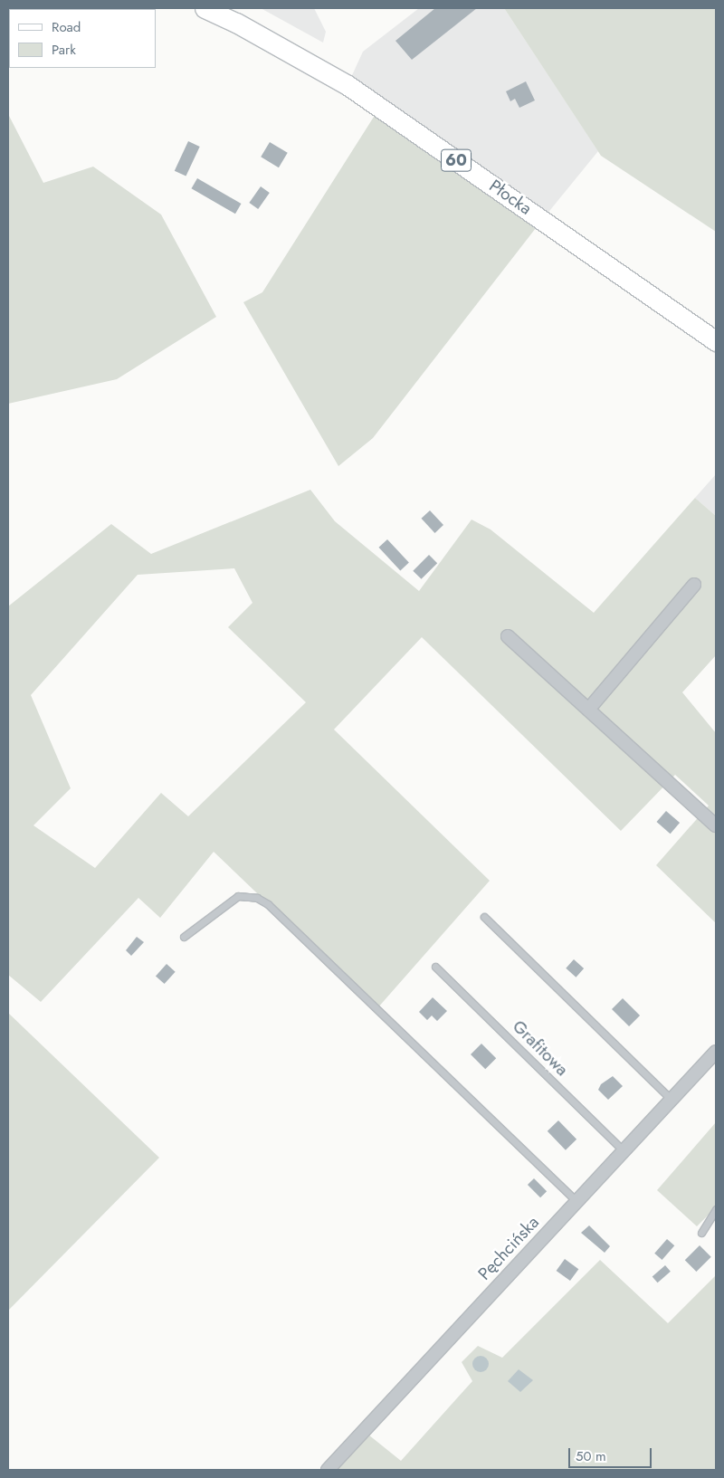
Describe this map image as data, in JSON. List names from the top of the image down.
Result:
{
  "streets": {
    "main road": ["60", "Płocka"],
    "street": ["Pęchcińska"],
    "lane": ["Grafitowa"]
  },
  "crossings": [
    ["Grafitowa", "Pęchcińska"]
  ],
  "legend": ["Road", "Park"],
  "scale_bar": "50 m"
}
